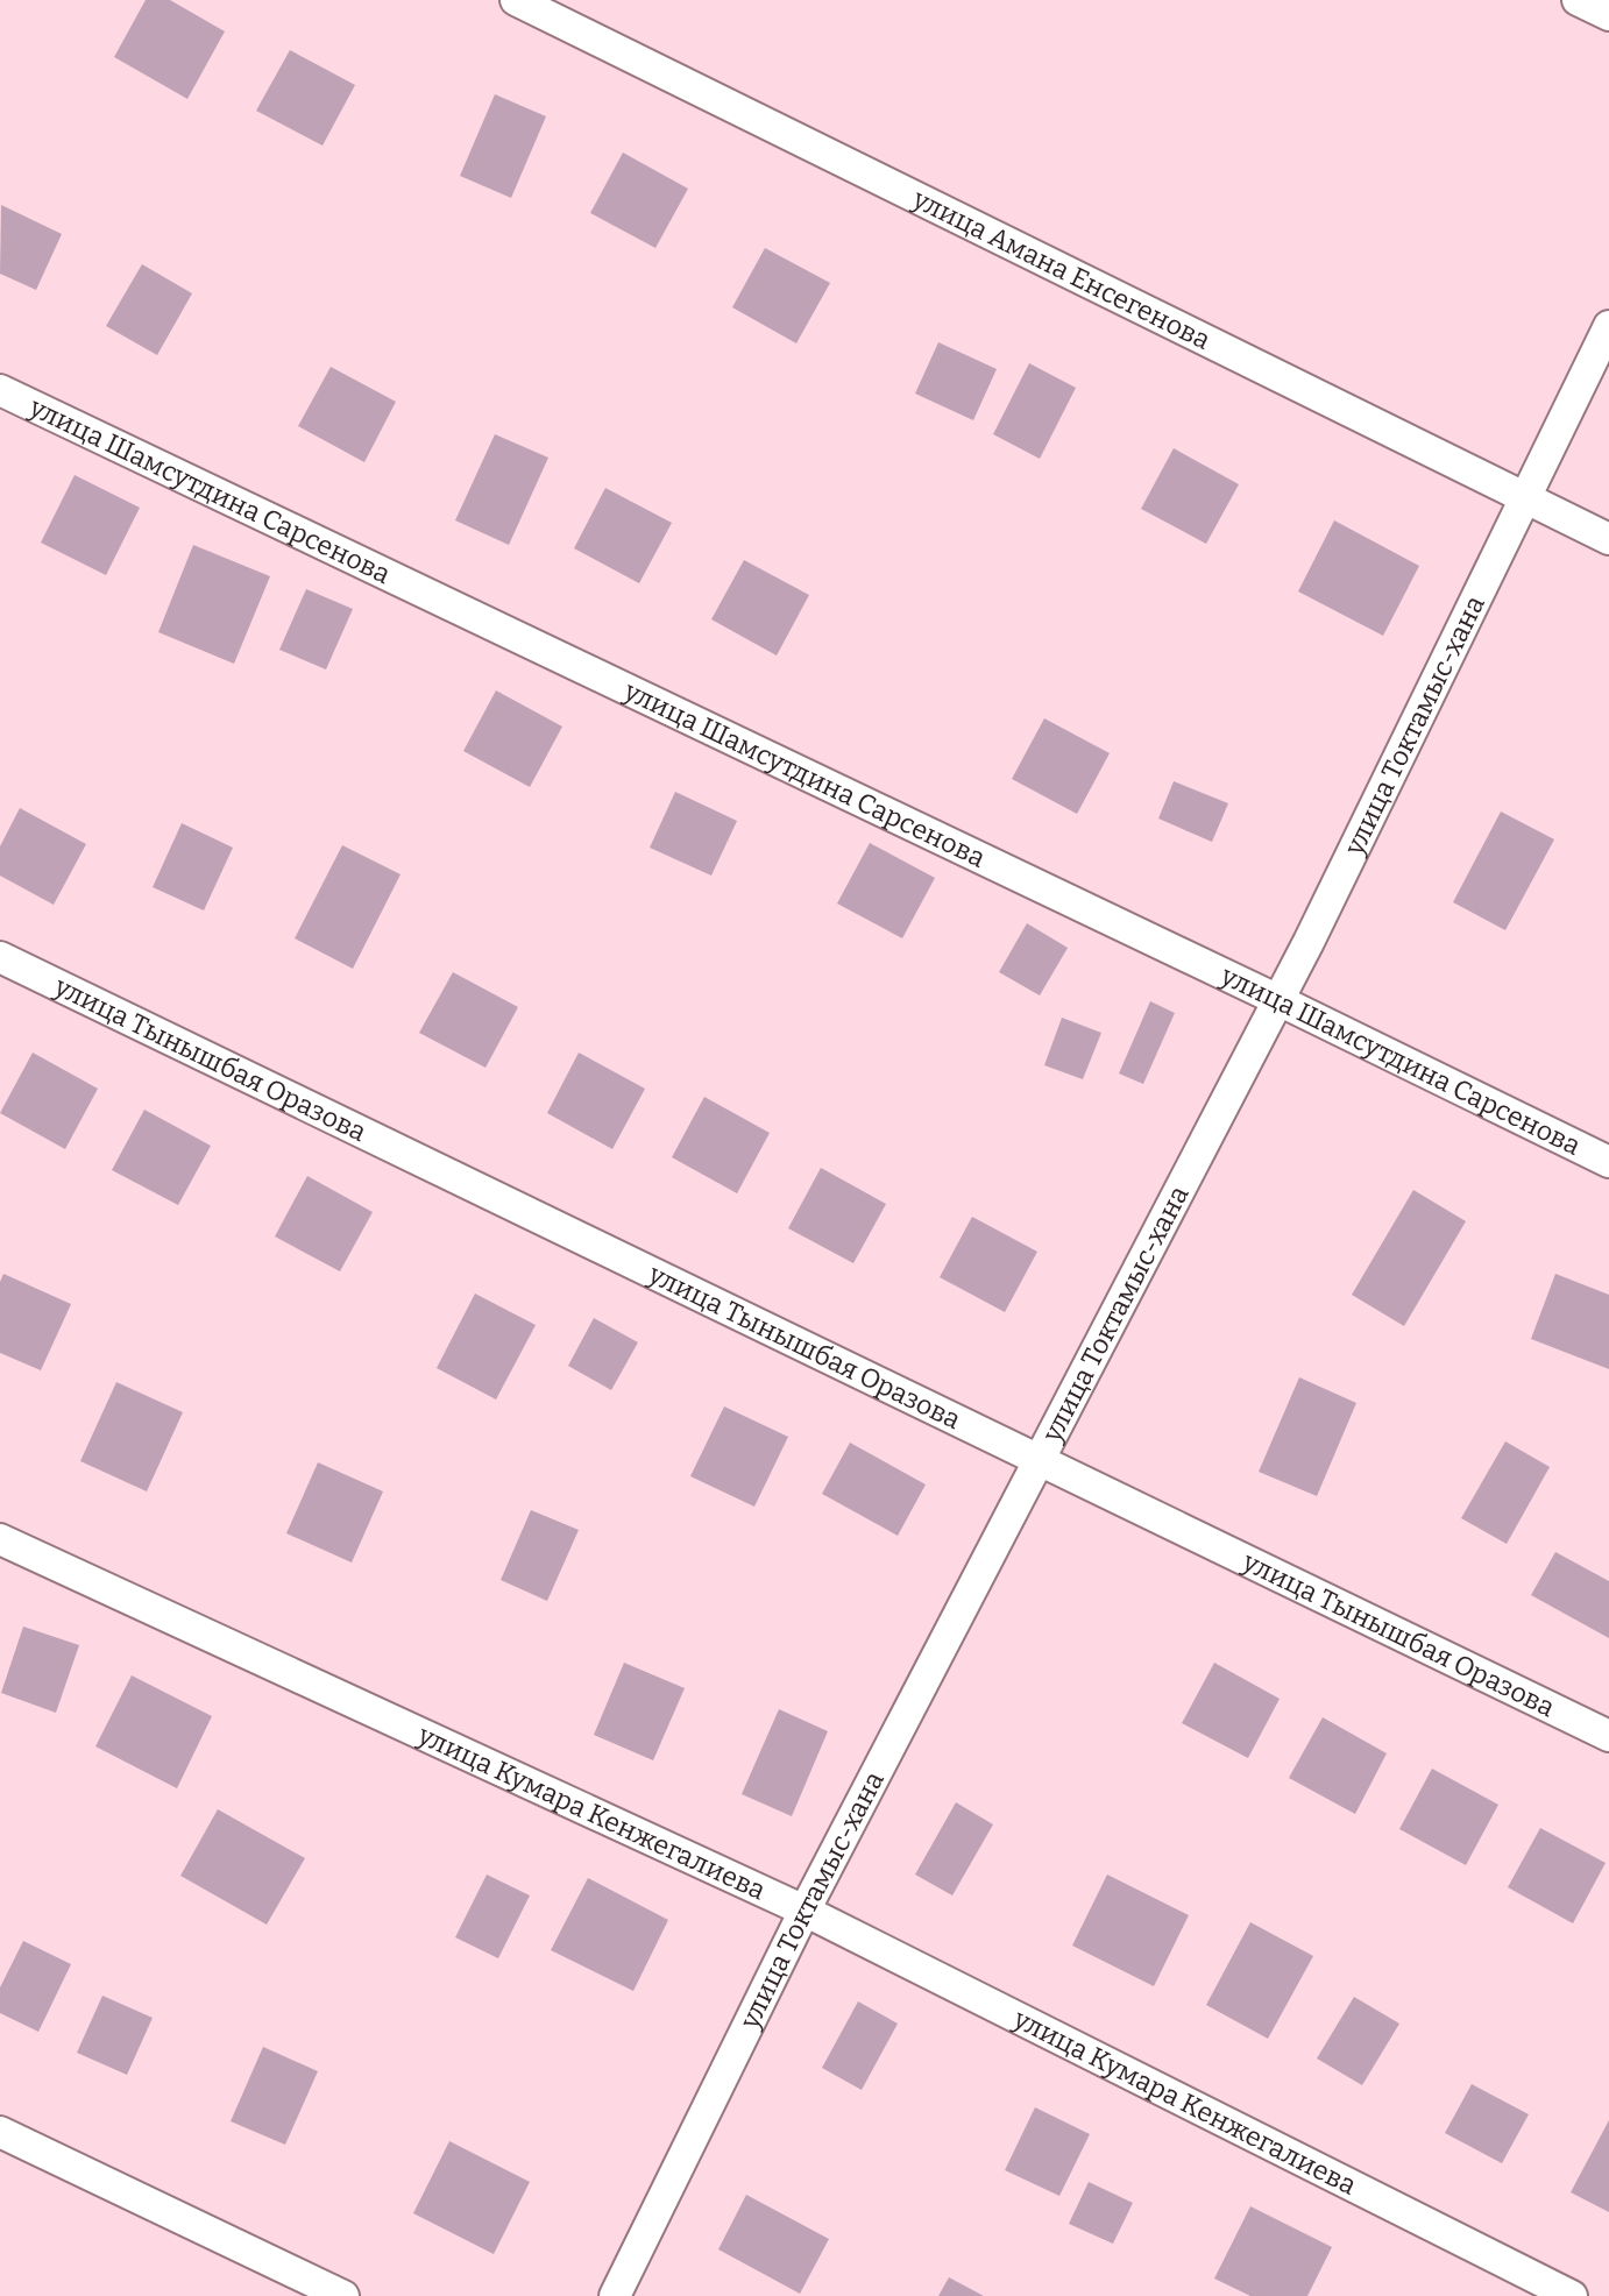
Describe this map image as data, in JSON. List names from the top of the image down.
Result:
{
  "streets": {
    "street": [
      "улица Амана Енсегенова",
      "улица Шамсутдина Сарсенова",
      "улица Токтамыс-хана",
      "улица Тынышбая Оразова",
      "улица Кумара Кенжегалиева"
    ]
  },
  "crossings": [
    ["улица Амана Енсегенова", "улица Токтамыс-хана"],
    ["улица Шамсутдина Сарсенова", "улица Токтамыс-хана"],
    ["улица Токтамыс-хана", "улица Тынышбая Оразова"],
    ["улица Токтамыс-хана", "улица Кумара Кенжегалиева"]
  ]
}
